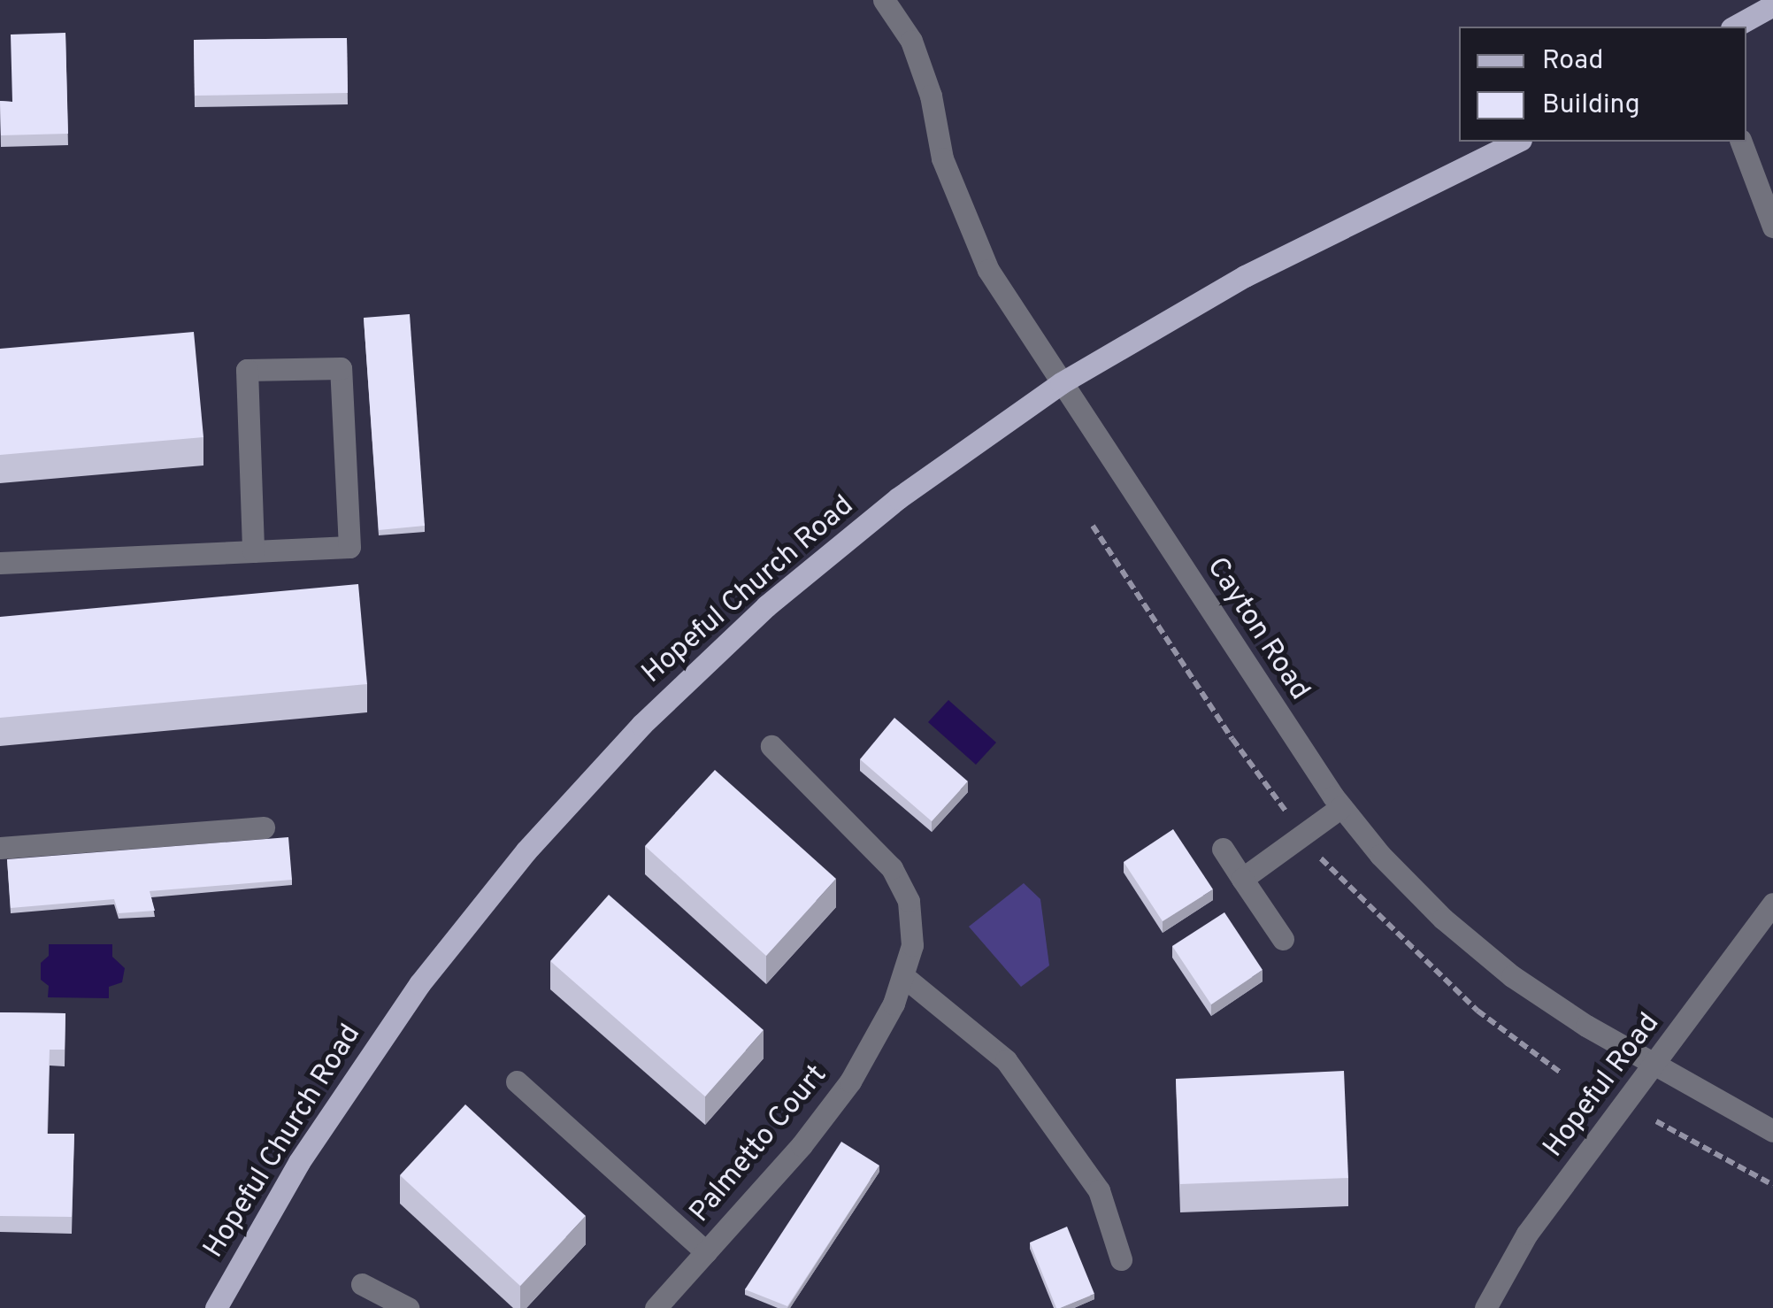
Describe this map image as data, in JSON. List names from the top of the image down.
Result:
{
  "streets": {
    "main road": ["Hopeful Church Road"],
    "street": ["Cayton Road", "Hopeful Road", "Palmetto Court"]
  },
  "crossings": [
    ["Hopeful Church Road", "Cayton Road"],
    ["Cayton Road", "Hopeful Road"]
  ],
  "legend": ["Road", "Building"]
}
